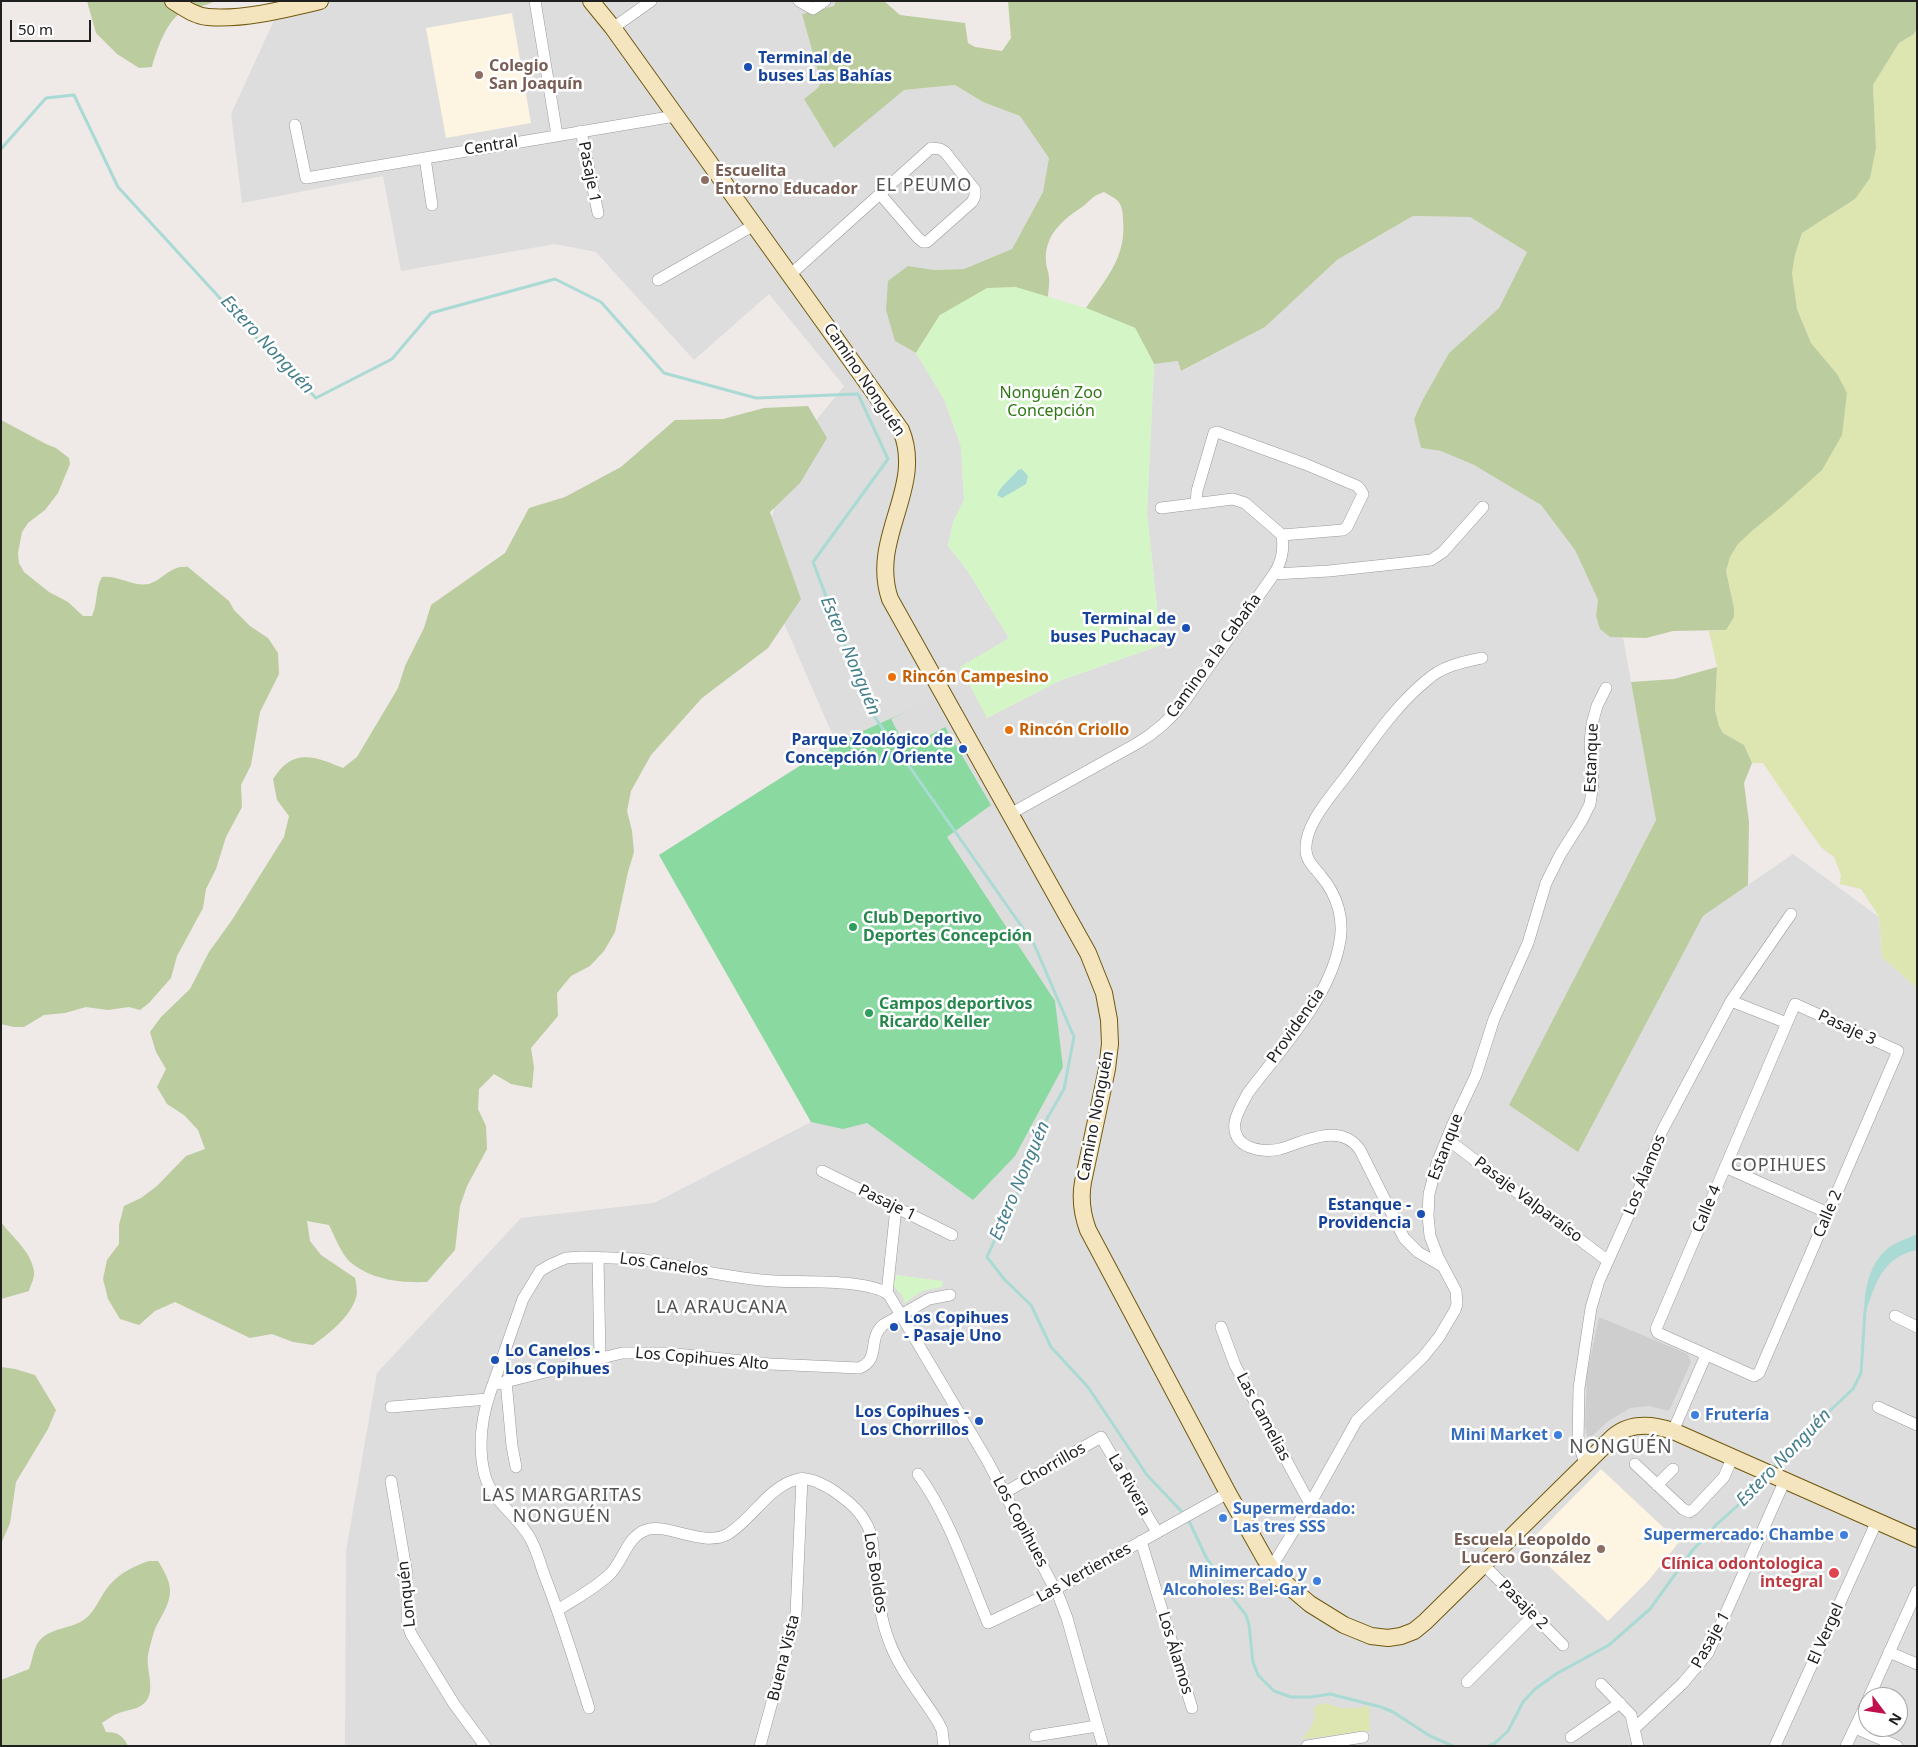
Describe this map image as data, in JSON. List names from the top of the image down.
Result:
{
  "streets": {
    "main road": ["Camino Nonguén"],
    "street": [
      "Central",
      "Pasaje 1",
      "Camino a la Cabaña",
      "Estanque",
      "Providencia",
      "Pasaje 3",
      "Los Álamos",
      "Pasaje Valparaíso",
      "Calle 4",
      "Calle 2",
      "Los Canelos",
      "Los Copihues Alto",
      "Las Camelias",
      "Chorrillos",
      "La Rivera",
      "Los Copihues",
      "Los Boldos",
      "Las Vertientes",
      "Lonquén",
      "Pasaje 2",
      "El Vergel",
      "Buena Vista"
    ]
  },
  "crossings": [
    ["Central", "Pasaje 1"],
    ["Central", "Camino Nonguén"],
    ["Pasaje 1", "Camino Nonguén"],
    ["Camino Nonguén", "Camino a la Cabaña"],
    ["Camino Nonguén", "Estanque"],
    ["Camino Nonguén", "Los Álamos"],
    ["Camino Nonguén", "Las Vertientes"],
    ["Camino Nonguén", "Pasaje 2"],
    ["Camino Nonguén", "El Vergel"],
    ["Estanque", "Providencia"],
    ["Estanque", "Pasaje Valparaíso"],
    ["Estanque", "Las Camelias"],
    ["Pasaje 3", "Calle 4"],
    ["Pasaje 3", "Calle 2"],
    ["Los Álamos", "Pasaje Valparaíso"],
    ["Los Álamos", "Las Vertientes"],
    ["Calle 4", "Calle 2"],
    ["Los Canelos", "Los Copihues Alto"],
    ["Los Copihues Alto", "Los Copihues"],
    ["Chorrillos", "La Rivera"],
    ["Chorrillos", "Los Copihues"],
    ["La Rivera", "Las Vertientes"],
    ["Los Copihues", "Las Vertientes"],
    ["Los Boldos", "Buena Vista"]
  ],
  "districts": [
    "EL PEUMO",
    "COPIHUES",
    "LA ARAUCANA",
    "NONGUÉN",
    "LAS MARGARITAS NONGUÉN"
  ],
  "water": ["Estero Nonguén"],
  "parks": ["Nonguén Zoo Concepción"],
  "places": [
    "Terminal de buses Las Bahías",
    "Colegio San Joaquín",
    "Escuelita Entorno Educador",
    "Terminal de buses Puchacay",
    "Rincón Campesino",
    "Rincón Criollo",
    "Parque Zoológico de Concepción / Oriente",
    "Club Deportivo Deportes Concepción",
    "Campos deportivos Ricardo Keller",
    "Estanque - Providencia",
    "Los Copihues - Pasaje Uno",
    "Lo Canelos - Los Copihues",
    "Frutería",
    "Los Copihues - Los Chorrillos",
    "Mini Market",
    "Supermerdado: Las tres SSS",
    "Supermercado: Chambe",
    "Escuela Leopoldo Lucero González",
    "Clínica odontologica integral",
    "Minimercado y Alcoholes: Bel-Gar"
  ],
  "scale_bar": "50 m",
  "north": "bottom right"
}
